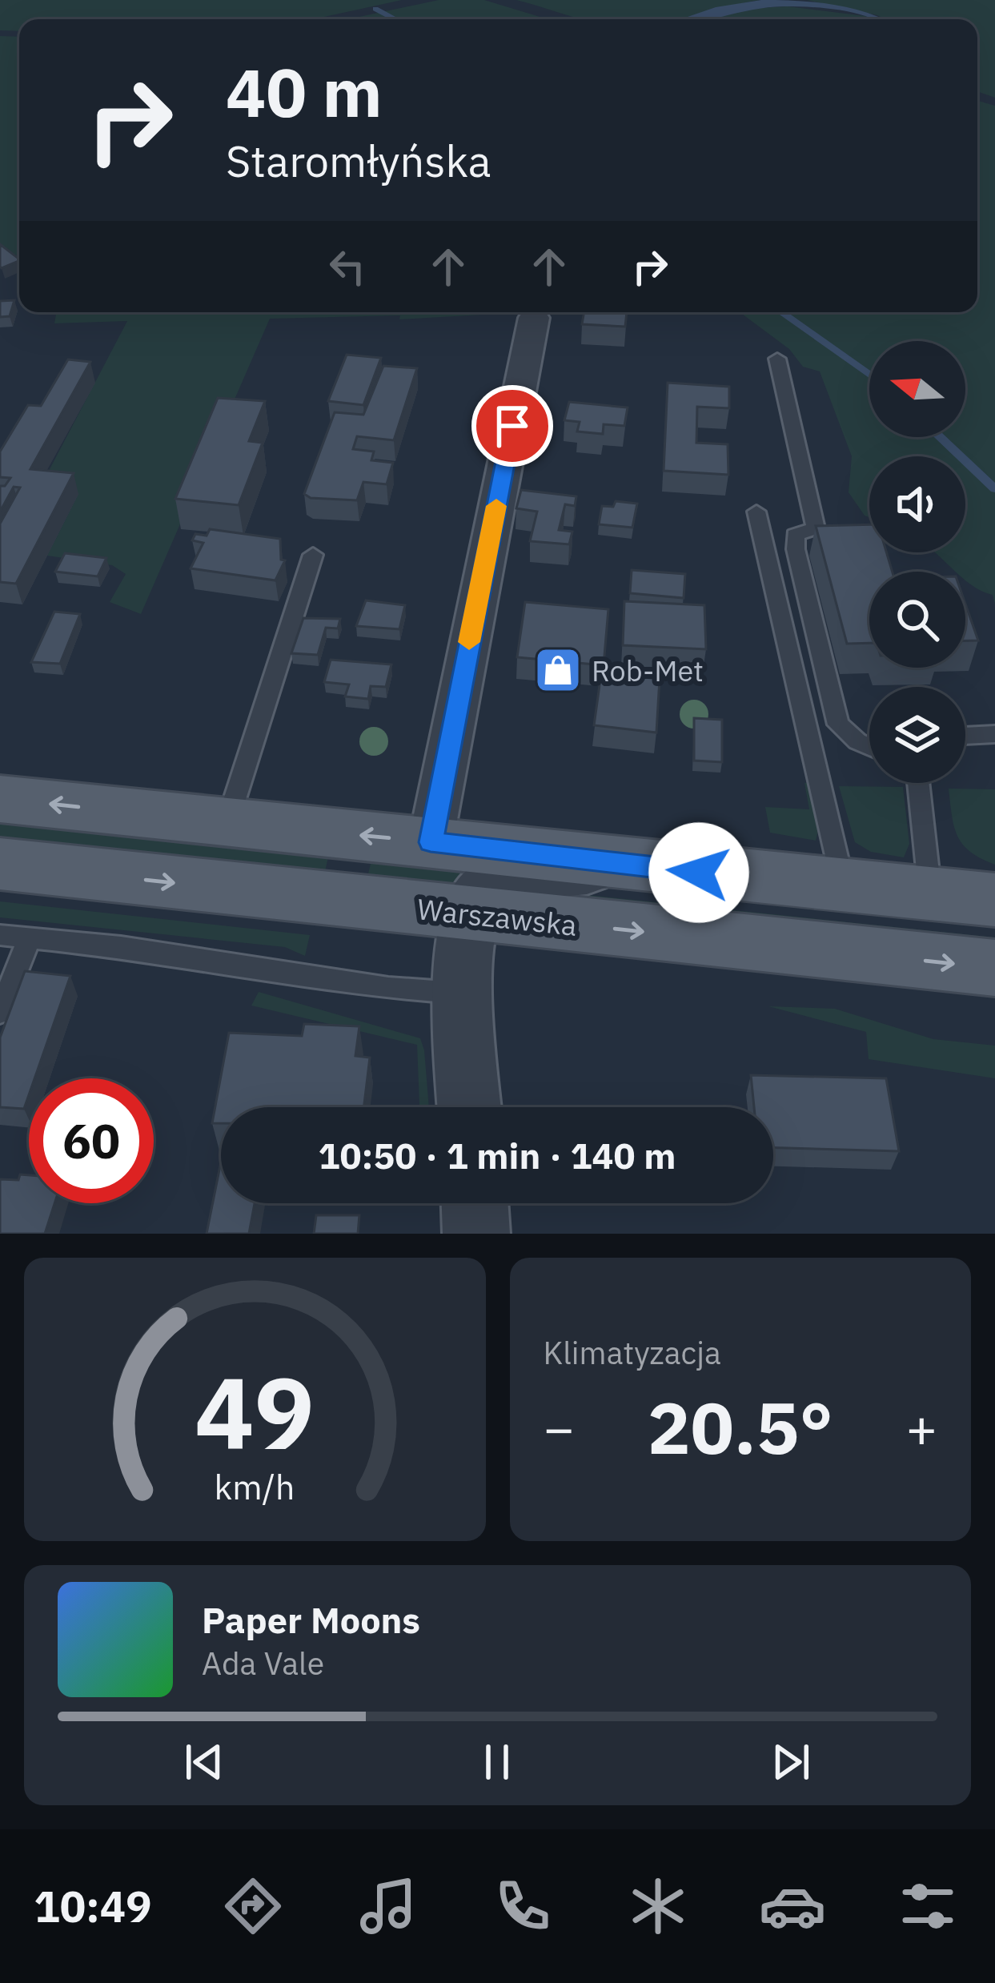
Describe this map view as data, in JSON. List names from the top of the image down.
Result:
{
  "streets": {
    "main road": ["Warszawska"]
  },
  "places": {
    "shop": ["Rob-Met"]
  },
  "north": "left",
  "page": {
    "turn": ["40 m", "Staromłyńska"],
    "limit": "60",
    "trip": "10:50 · 1 min · 140 m",
    "tile": "Klimatyzacja",
    "heat": ["−", "20.5°", "+"],
    "song": ["Paper Moons", "Ada Vale"],
    "tabs": "10:49",
    "gauge": ["49", "km/h"]
  }
}
